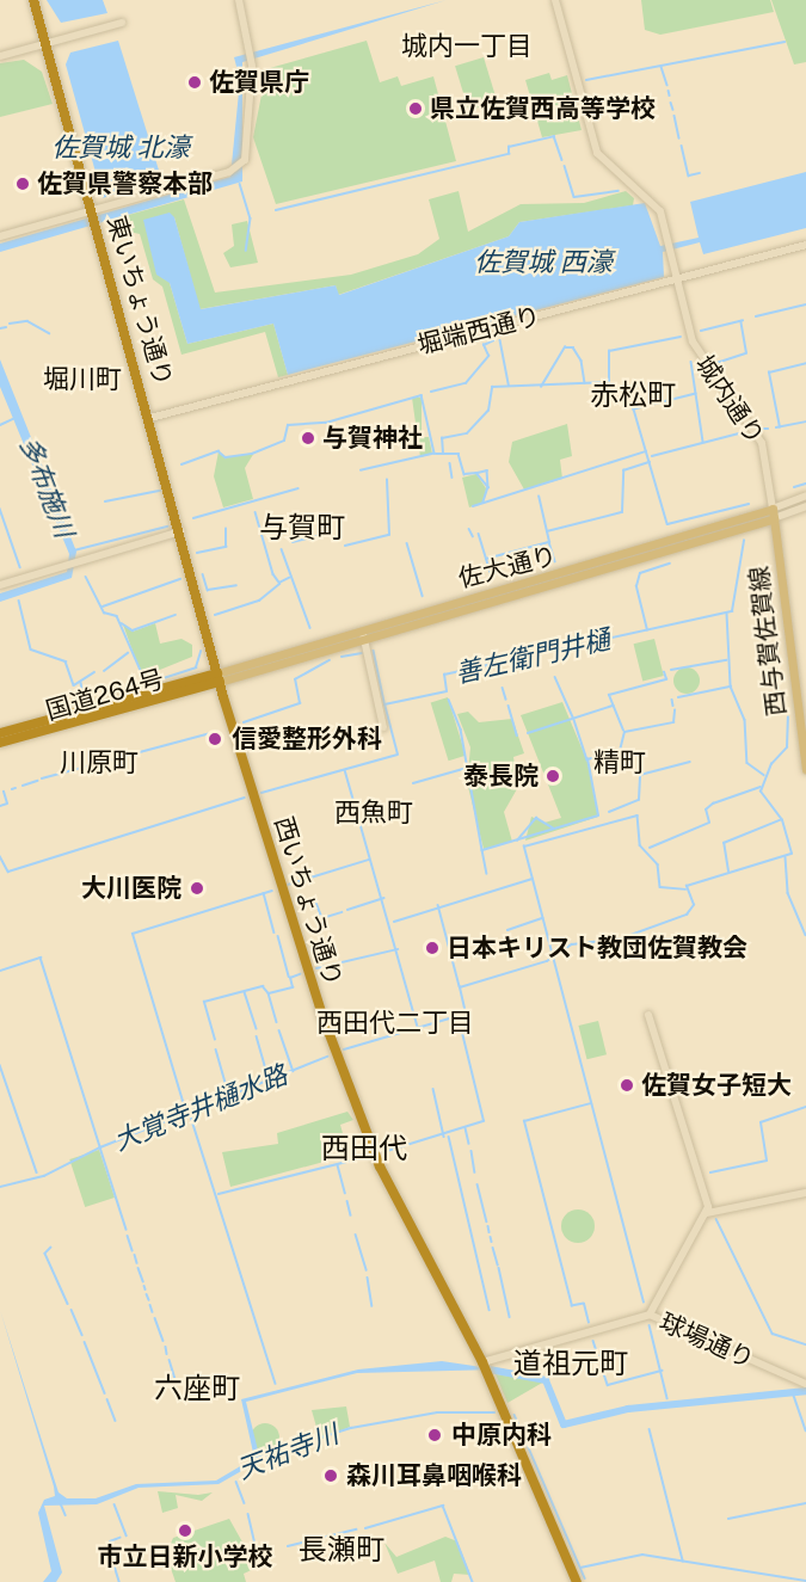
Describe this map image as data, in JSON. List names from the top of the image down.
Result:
{
  "streets": {
    "highway": ["東いちょう通り", "国道264号", "西いちょう通り"],
    "main road": ["佐大通り", "西与賀佐賀線"],
    "street": ["堀端西通り", "城内通り", "球場通り"]
  },
  "crossings": [
    ["東いちょう通り", "堀端西通り"],
    ["東いちょう通り", "西いちょう通り"],
    ["堀端西通り", "城内通り"],
    ["城内通り", "佐大通り"],
    ["城内通り", "西与賀佐賀線"],
    ["佐大通り", "西与賀佐賀線"],
    ["佐大通り", "国道264号"],
    ["佐大通り", "西いちょう通り"],
    ["国道264号", "西いちょう通り"],
    ["西いちょう通り", "球場通り"]
  ],
  "districts": [
    "城内一丁目",
    "堀川町",
    "赤松町",
    "与賀町",
    "川原町",
    "精町",
    "西魚町",
    "西田代二丁目",
    "西田代",
    "道祖元町",
    "六座町",
    "長瀬町"
  ],
  "water": [
    "佐賀城 北濠",
    "佐賀城 西濠",
    "多布施川",
    "善左衛門井樋",
    "大覚寺井樋水路",
    "天祐寺川"
  ],
  "places": [
    "佐賀県庁",
    "県立佐賀西高等学校",
    "佐賀県警察本部",
    "与賀神社",
    "信愛整形外科",
    "泰長院",
    "大川医院",
    "日本キリスト教団佐賀教会",
    "佐賀女子短大",
    "中原内科",
    "森川耳鼻咽喉科",
    "市立日新小学校"
  ]
}
